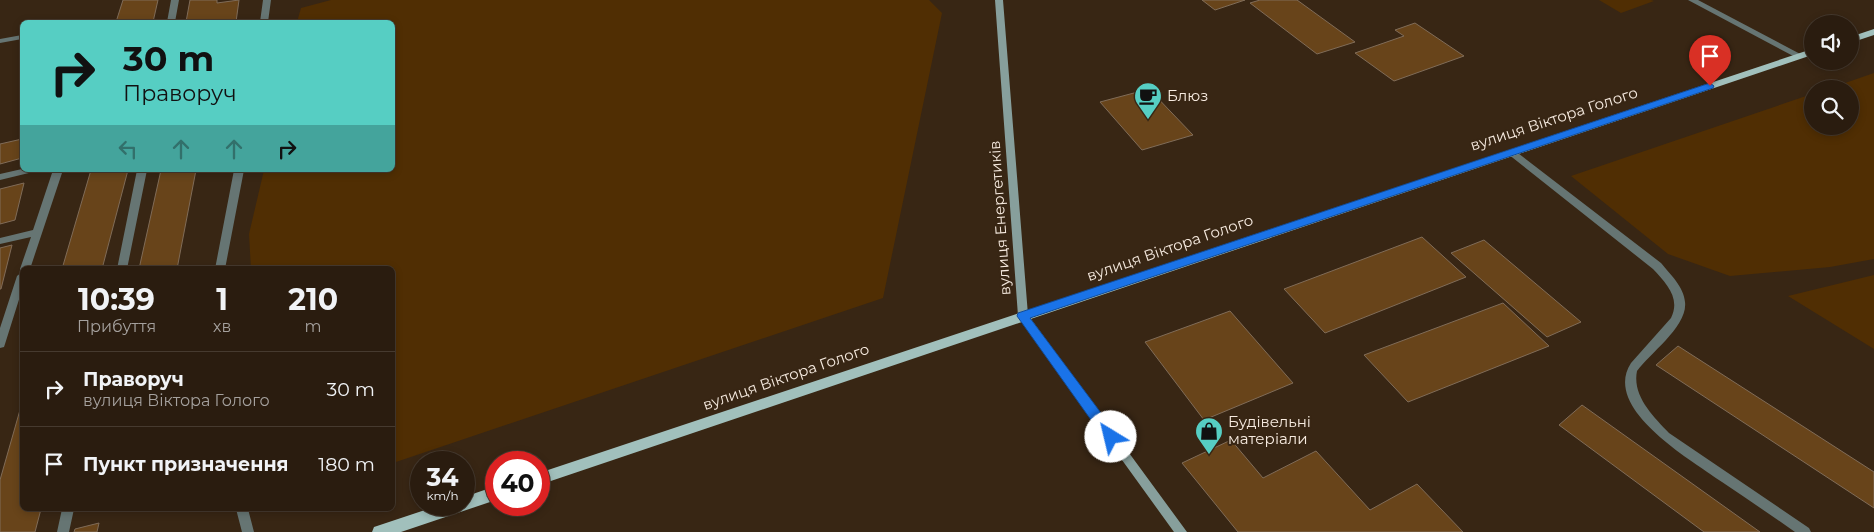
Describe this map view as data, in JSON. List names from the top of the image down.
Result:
{
  "streets": {
    "main road": ["вулиця Віктора Голого"],
    "street": ["вулиця Енергетиків"]
  },
  "crossings": [
    ["вулиця Віктора Голого", "вулиця Енергетиків"]
  ],
  "places": {
    "cafe": ["Блюз"],
    "shop": ["Будівельні матеріали"]
  },
  "page": {
    "turn": ["30 m", "Праворуч"],
    "eta": [
      "10:39",
      "Прибуття",
      "1",
      "хв",
      "210",
      "m"
    ],
    "list": [
      {
        "name": "Праворуч",
        "note": "вулиця Віктора Голого",
        "value": "30 m"
      },
      {
        "name": "Пункт призначення",
        "value": "180 m"
      }
    ],
    "speed": "34 km/h",
    "limit": "40"
  }
}
